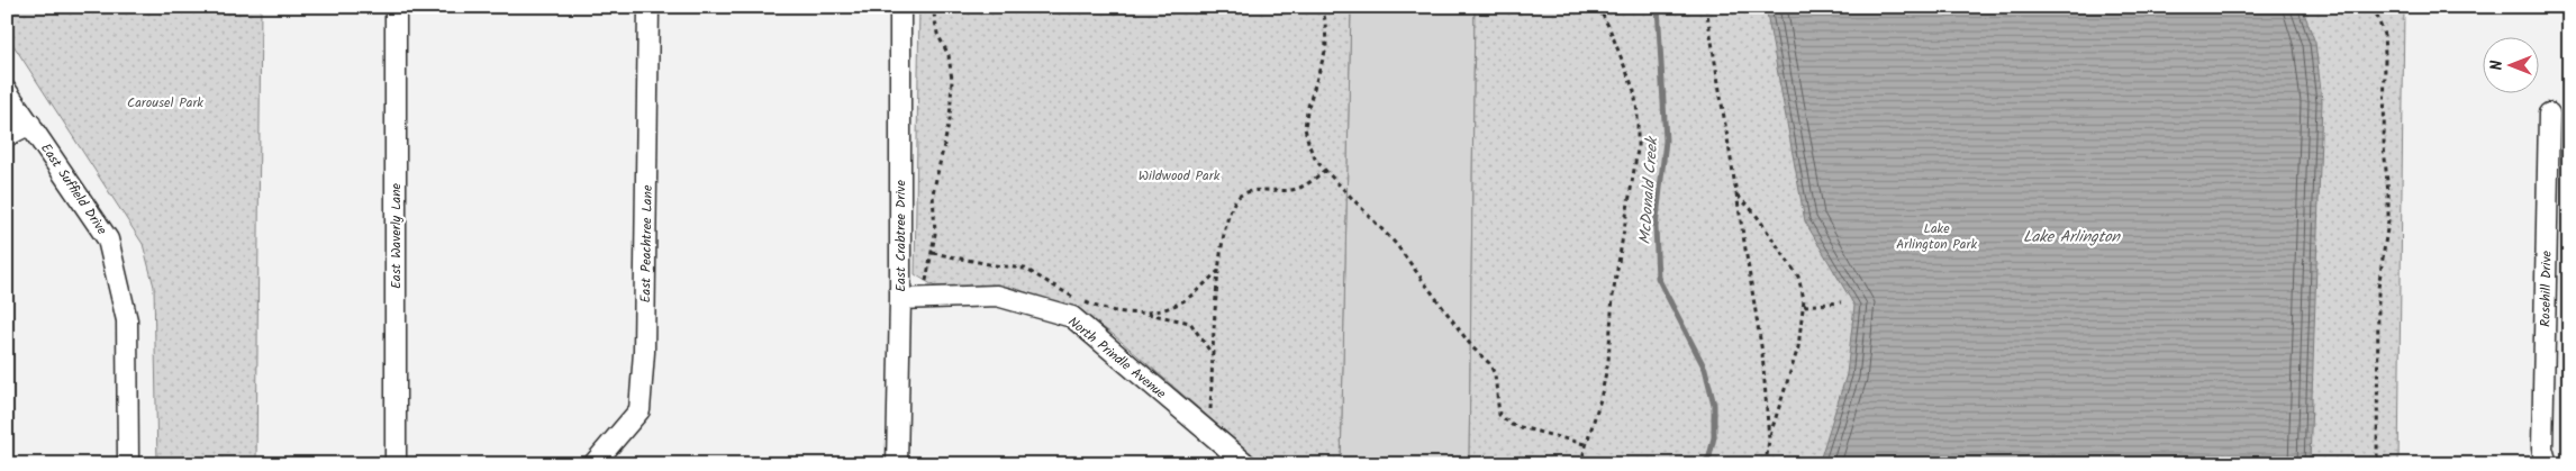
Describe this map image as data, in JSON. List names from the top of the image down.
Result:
{
  "streets": {
    "street": [
      "East Suffield Drive",
      "East Waverly Lane",
      "East Crabtree Drive",
      "East Peachtree Lane",
      "Rosehill Drive",
      "North Prindle Avenue"
    ]
  },
  "crossings": [
    ["East Crabtree Drive", "North Prindle Avenue"]
  ],
  "water": ["McDonald Creek", "Lake Arlington"],
  "parks": ["Carousel Park", "Wildwood Park", "Lake Arlington Park"],
  "north": "left"
}
